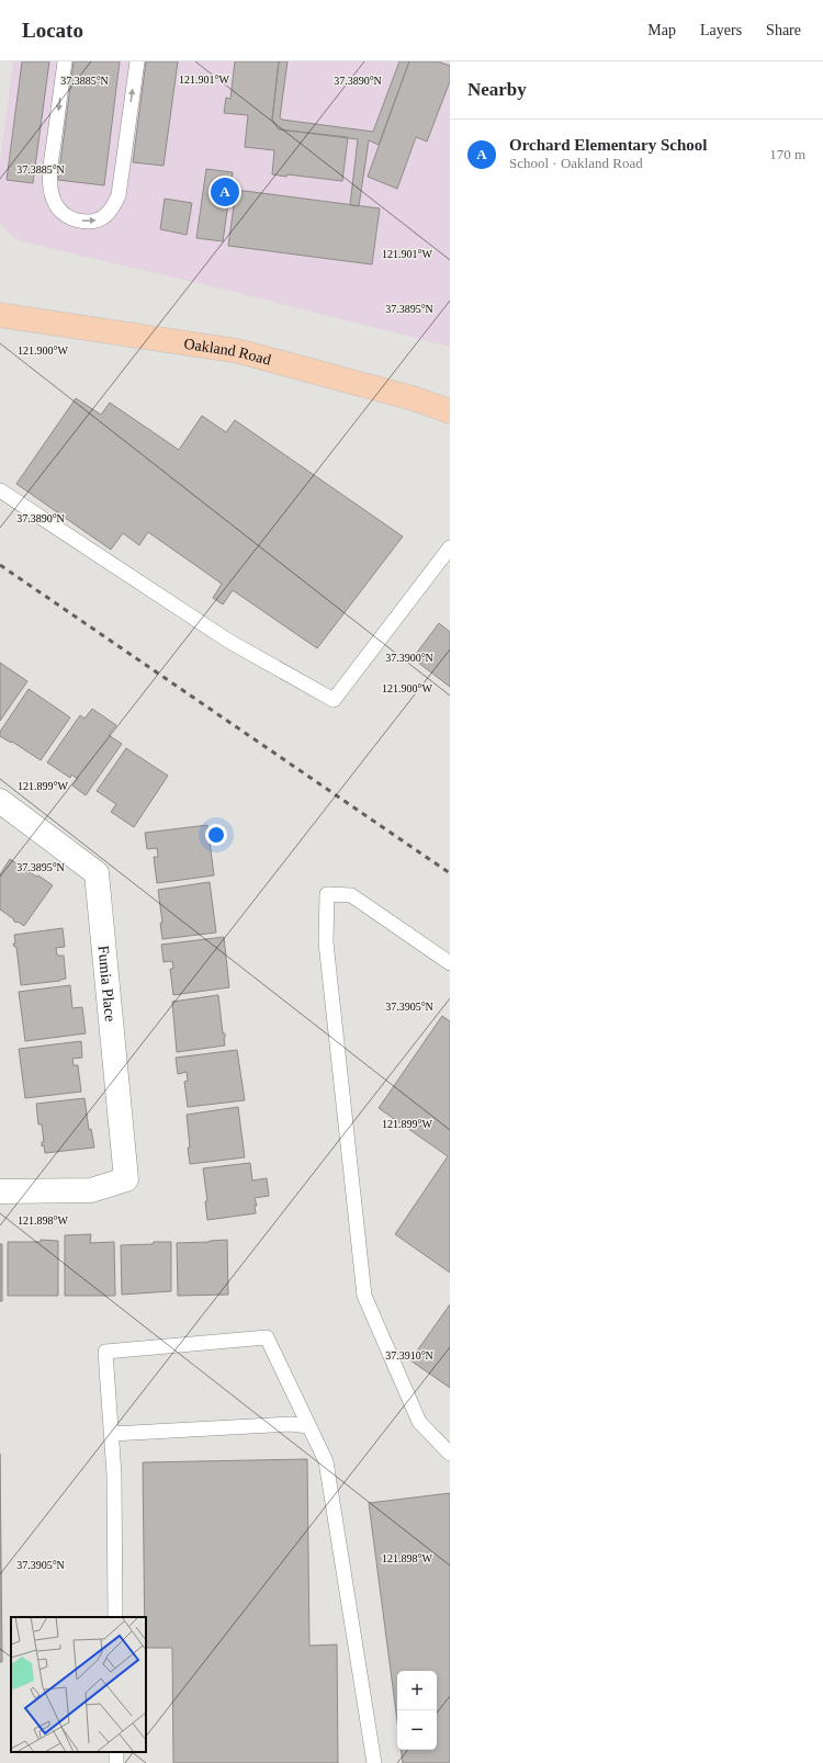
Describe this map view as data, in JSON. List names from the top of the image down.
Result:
{
  "streets": {
    "main road": ["Oakland Road"],
    "street": ["Fumia Place"]
  },
  "page": {
    "header": "Locato",
    "nav": ["Map", "Layers", "Share"],
    "heading": "Nearby",
    "list": [
      {
        "mark": "A",
        "name": "Orchard Elementary School",
        "note": "School · Oakland Road",
        "value": "170 m"
      }
    ],
    "pins": "A",
    "map_buttons": ["+", "−"]
  },
  "coordinates": [
    "121.901°W",
    "37.3885°N",
    "37.3890°N",
    "37.3895°N",
    "121.900°W",
    "37.3900°N",
    "121.899°W",
    "37.3905°N",
    "121.898°W",
    "37.3910°N"
  ]
}
